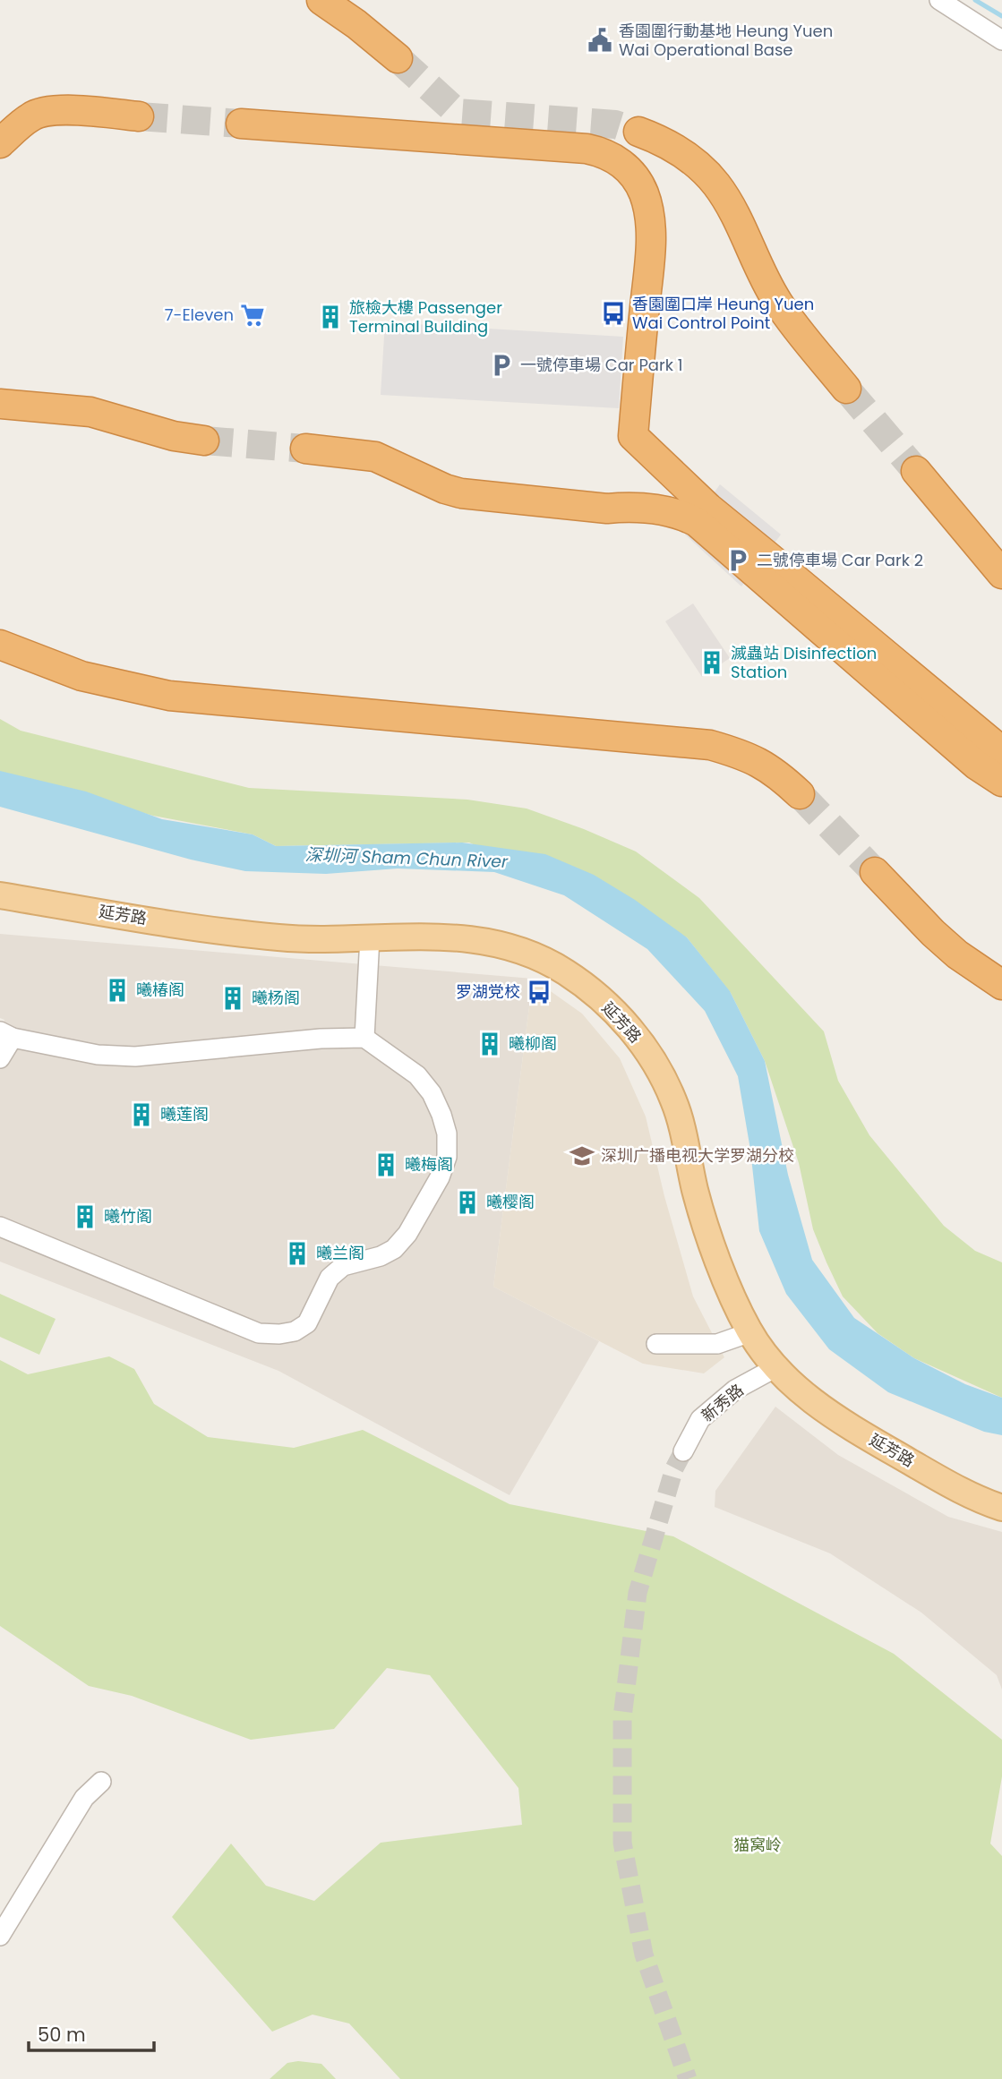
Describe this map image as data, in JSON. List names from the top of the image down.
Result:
{
  "streets": {
    "main road": ["延芳路"],
    "street": ["新秀路"]
  },
  "crossings": [
    ["延芳路", "新秀路"]
  ],
  "water": ["深圳河 Sham Chun River"],
  "parks": ["猫窝岭"],
  "places": {
    "public building": ["香園圍行動基地 Heung Yuen Wai Operational Base"],
    "bus stop": ["香園圍口岸 Heung Yuen Wai Control Point", "罗湖党校"],
    "supermarket": ["7-Eleven"],
    "building": [
      "旅檢大樓 Passenger Terminal Building",
      "滅蟲站 Disinfection Station",
      "曦椿阁",
      "曦杨阁",
      "曦柳阁",
      "曦莲阁",
      "曦梅阁",
      "曦樱阁",
      "曦竹阁",
      "曦兰阁"
    ],
    "parking": ["一號停車場 Car Park 1", "二號停車場 Car Park 2"],
    "school or university": ["深圳广播电视大学罗湖分校"]
  },
  "scale_bar": "50 m"
}
